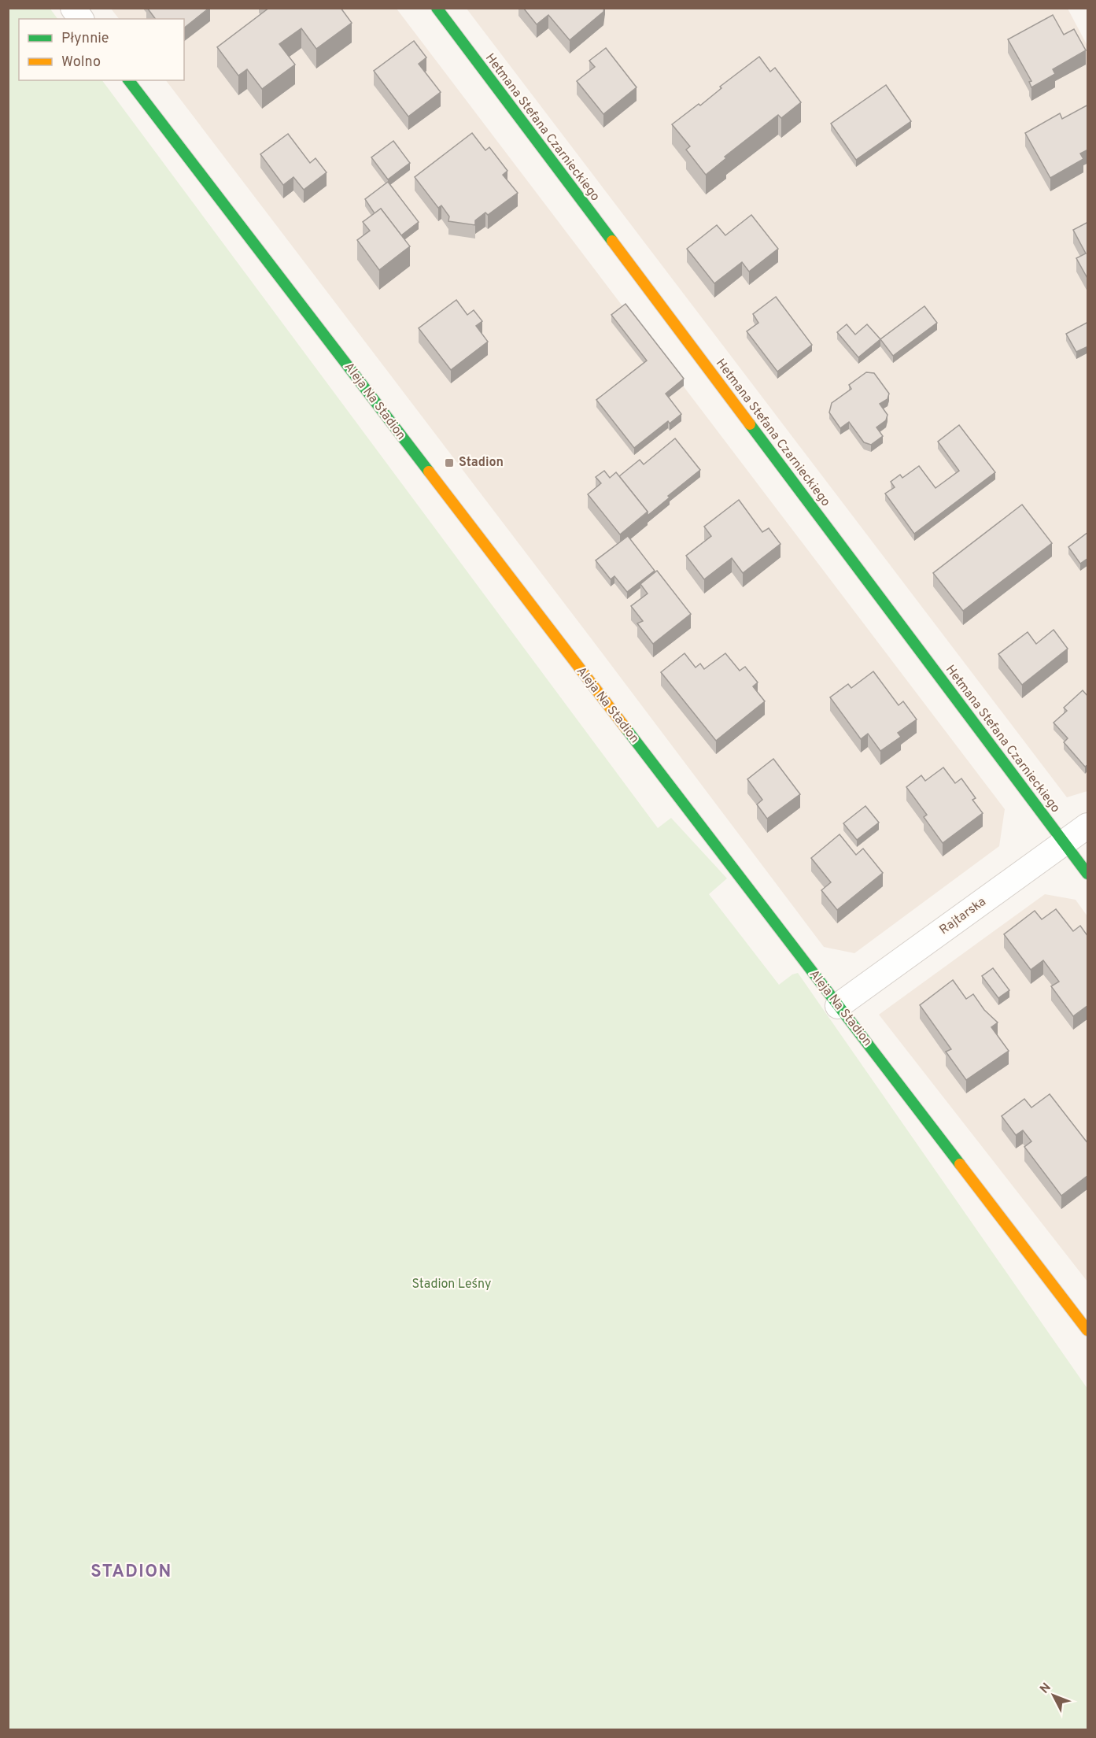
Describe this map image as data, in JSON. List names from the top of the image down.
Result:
{
  "streets": {
    "street": ["Hetmana Stefana Czarnieckiego", "Aleja Na Stadion", "Rajtarska"]
  },
  "crossings": [
    ["Hetmana Stefana Czarnieckiego", "Rajtarska"],
    ["Aleja Na Stadion", "Rajtarska"]
  ],
  "districts": ["STADION"],
  "parks": ["Stadion Leśny"],
  "places": {
    "transit": ["Stadion"]
  },
  "legend": ["Płynnie", "Wolno"],
  "north": "top left"
}
